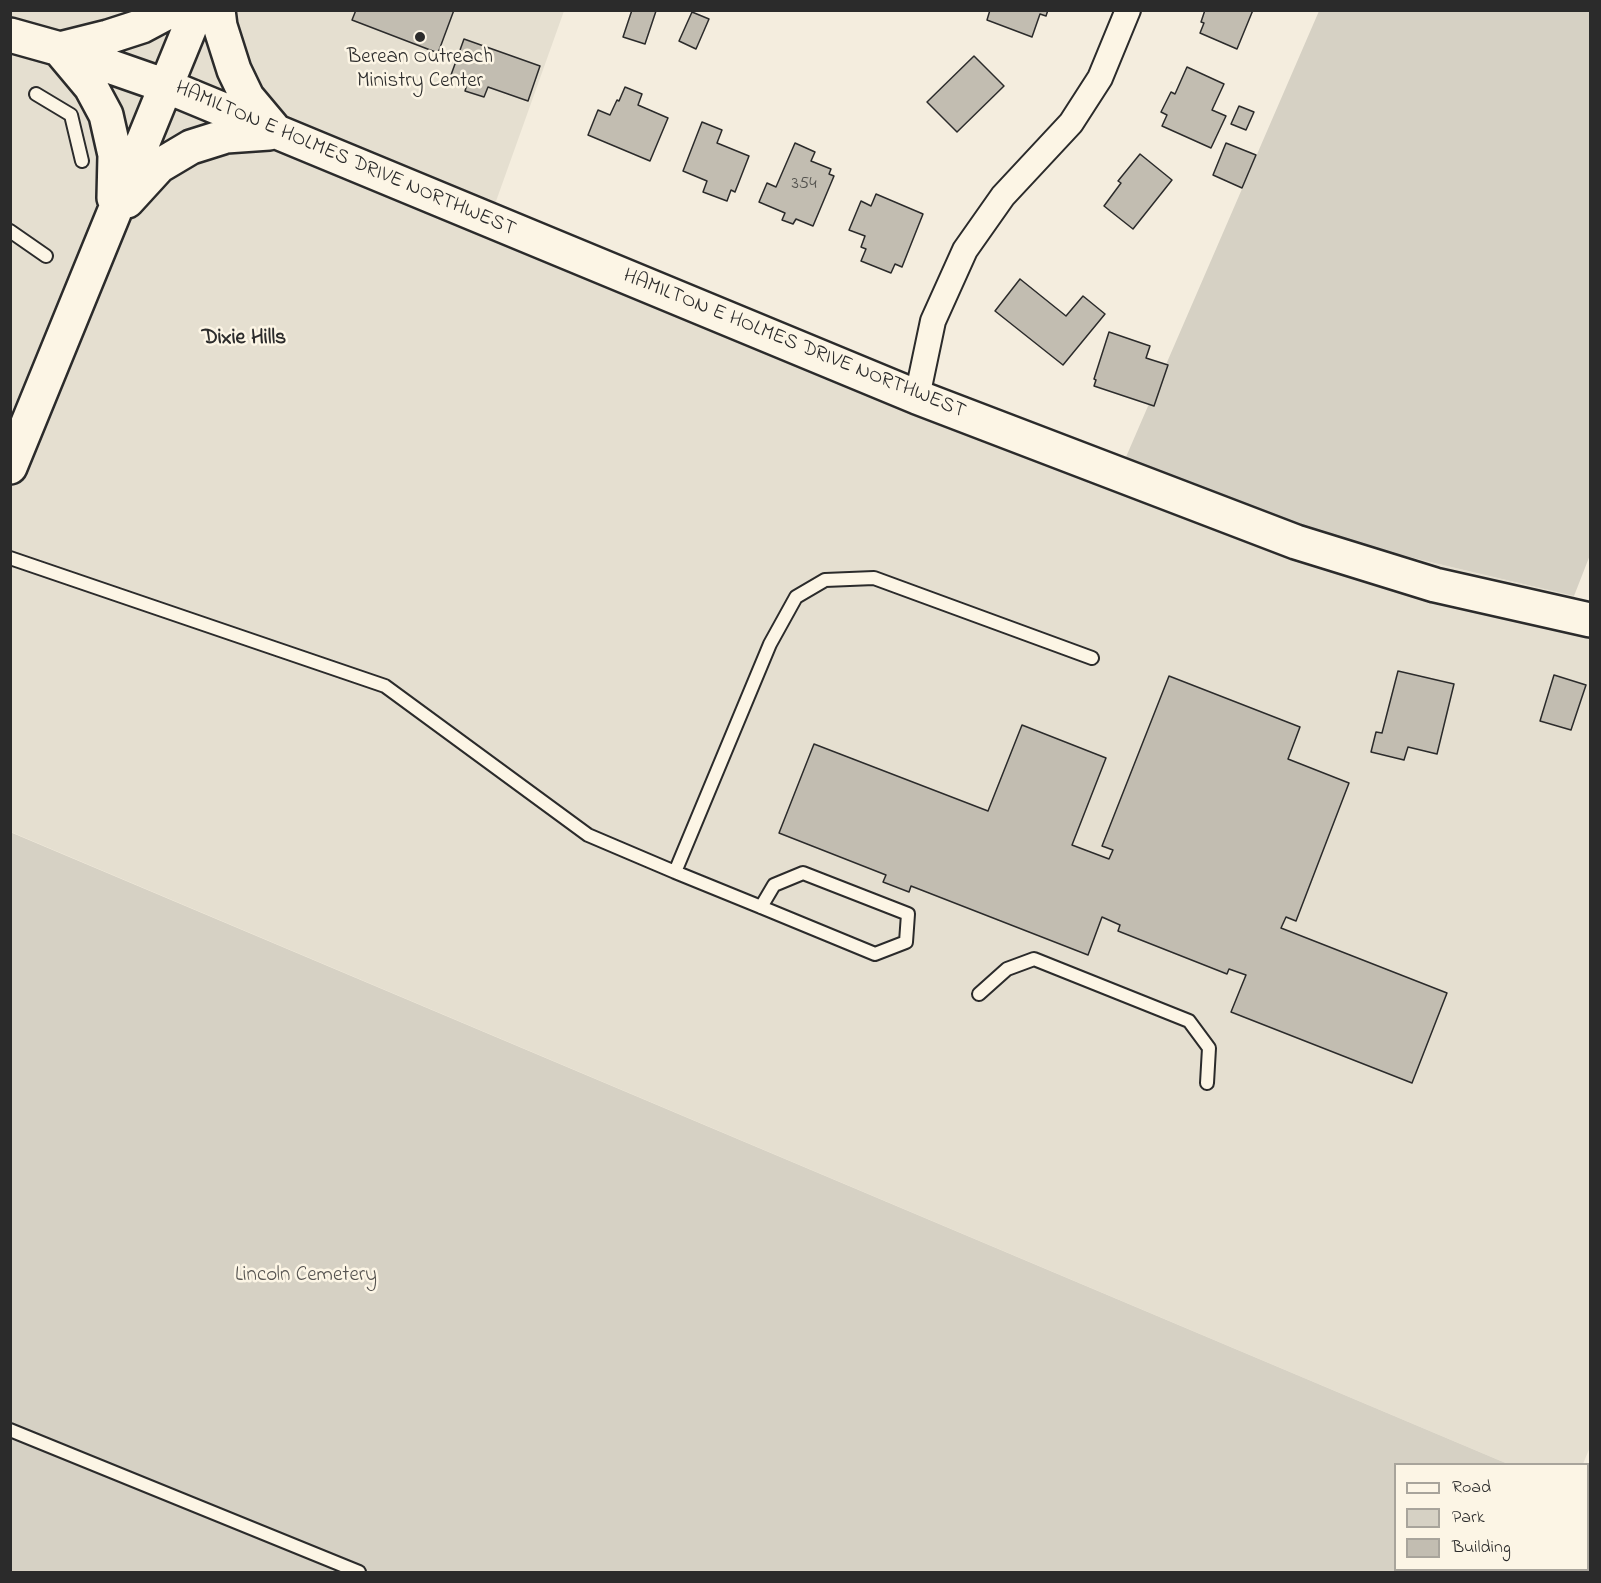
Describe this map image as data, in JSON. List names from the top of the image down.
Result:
{
  "streets": {
    "main road": ["HAMILTON E HOLMES DRIVE NORTHWEST"]
  },
  "districts": ["Dixie Hills"],
  "parks": ["Lincoln Cemetery"],
  "places": ["Berean Outreach Ministry Center"],
  "house_numbers": ["354"],
  "legend": ["Road", "Park", "Building"]
}
